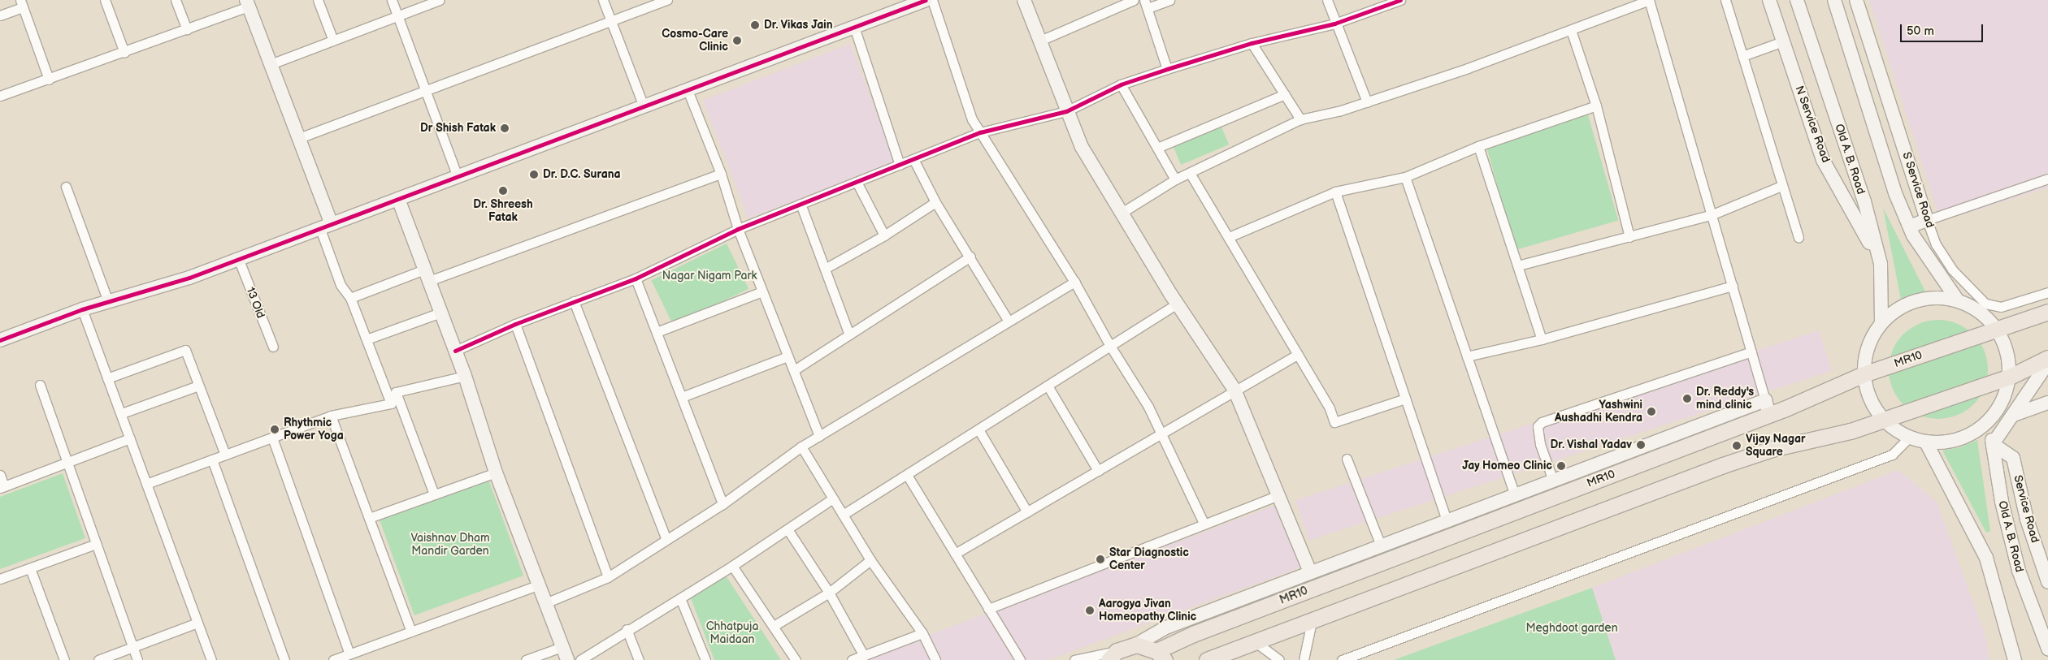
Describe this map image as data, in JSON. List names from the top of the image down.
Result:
{
  "streets": {
    "main road": ["MR10"],
    "street": [
      "N Service Road",
      "Old A. B. Road",
      "S Service Road",
      "13 Old",
      "Service Road"
    ]
  },
  "crossings": [
    ["N Service Road", "Old A. B. Road"],
    ["Old A. B. Road", "Service Road"]
  ],
  "parks": [
    "Nagar Nigam Park",
    "Vaishnav Dham Mandir Garden",
    "Chhatpuja Maidaan",
    "Meghdoot garden"
  ],
  "places": [
    "Dr. Vikas Jain",
    "Cosmo-Care Clinic",
    "Dr Shish Fatak",
    "Dr. D.C. Surana",
    "Dr. Shreesh Fatak",
    "Dr. Reddy's mind clinic",
    "Yashwini Aushadhi Kendra",
    "Rhythmic Power Yoga",
    "Dr. Vishal Yadav",
    "Vijay Nagar Square",
    "Jay Homeo Clinic",
    "Star Diagnostic Center",
    "Aarogya Jivan Homeopathy Clinic"
  ],
  "scale_bar": "50 m"
}
